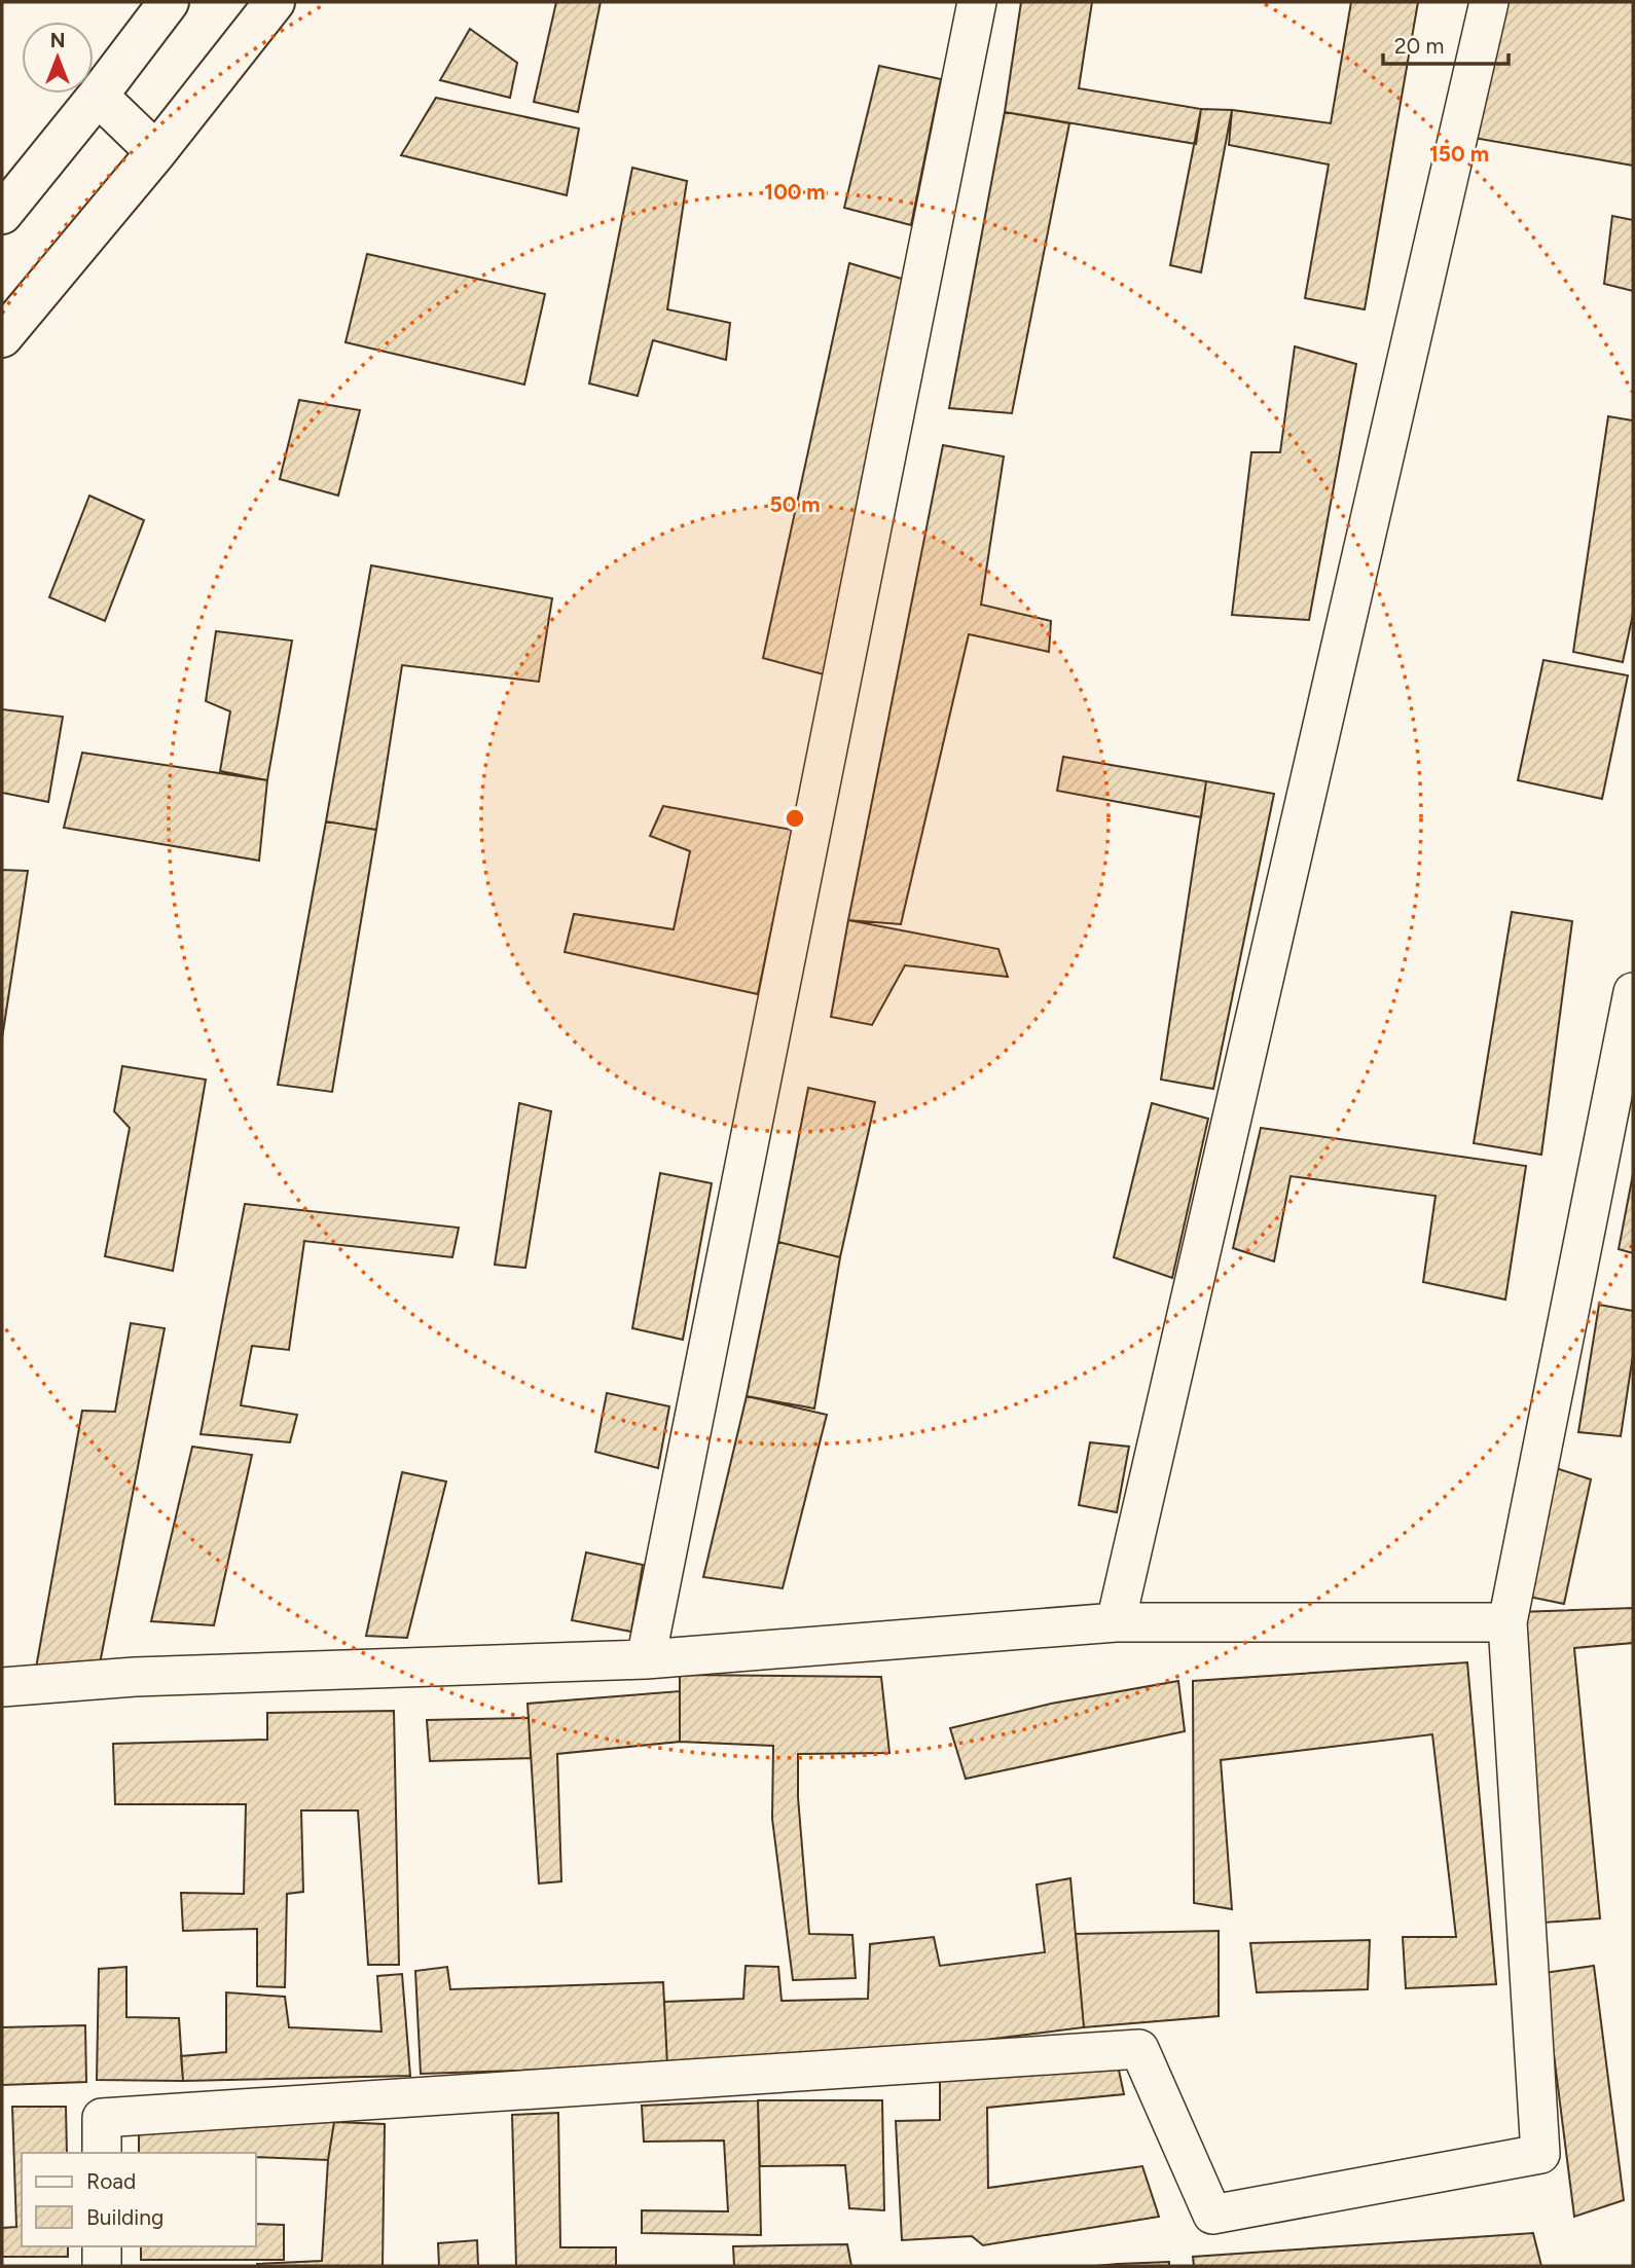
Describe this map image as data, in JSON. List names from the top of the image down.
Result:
{
  "legend": ["Road", "Building"],
  "scale_bar": "20 m",
  "north": "top",
  "rings": ["150 m", "100 m", "50 m"]
}
